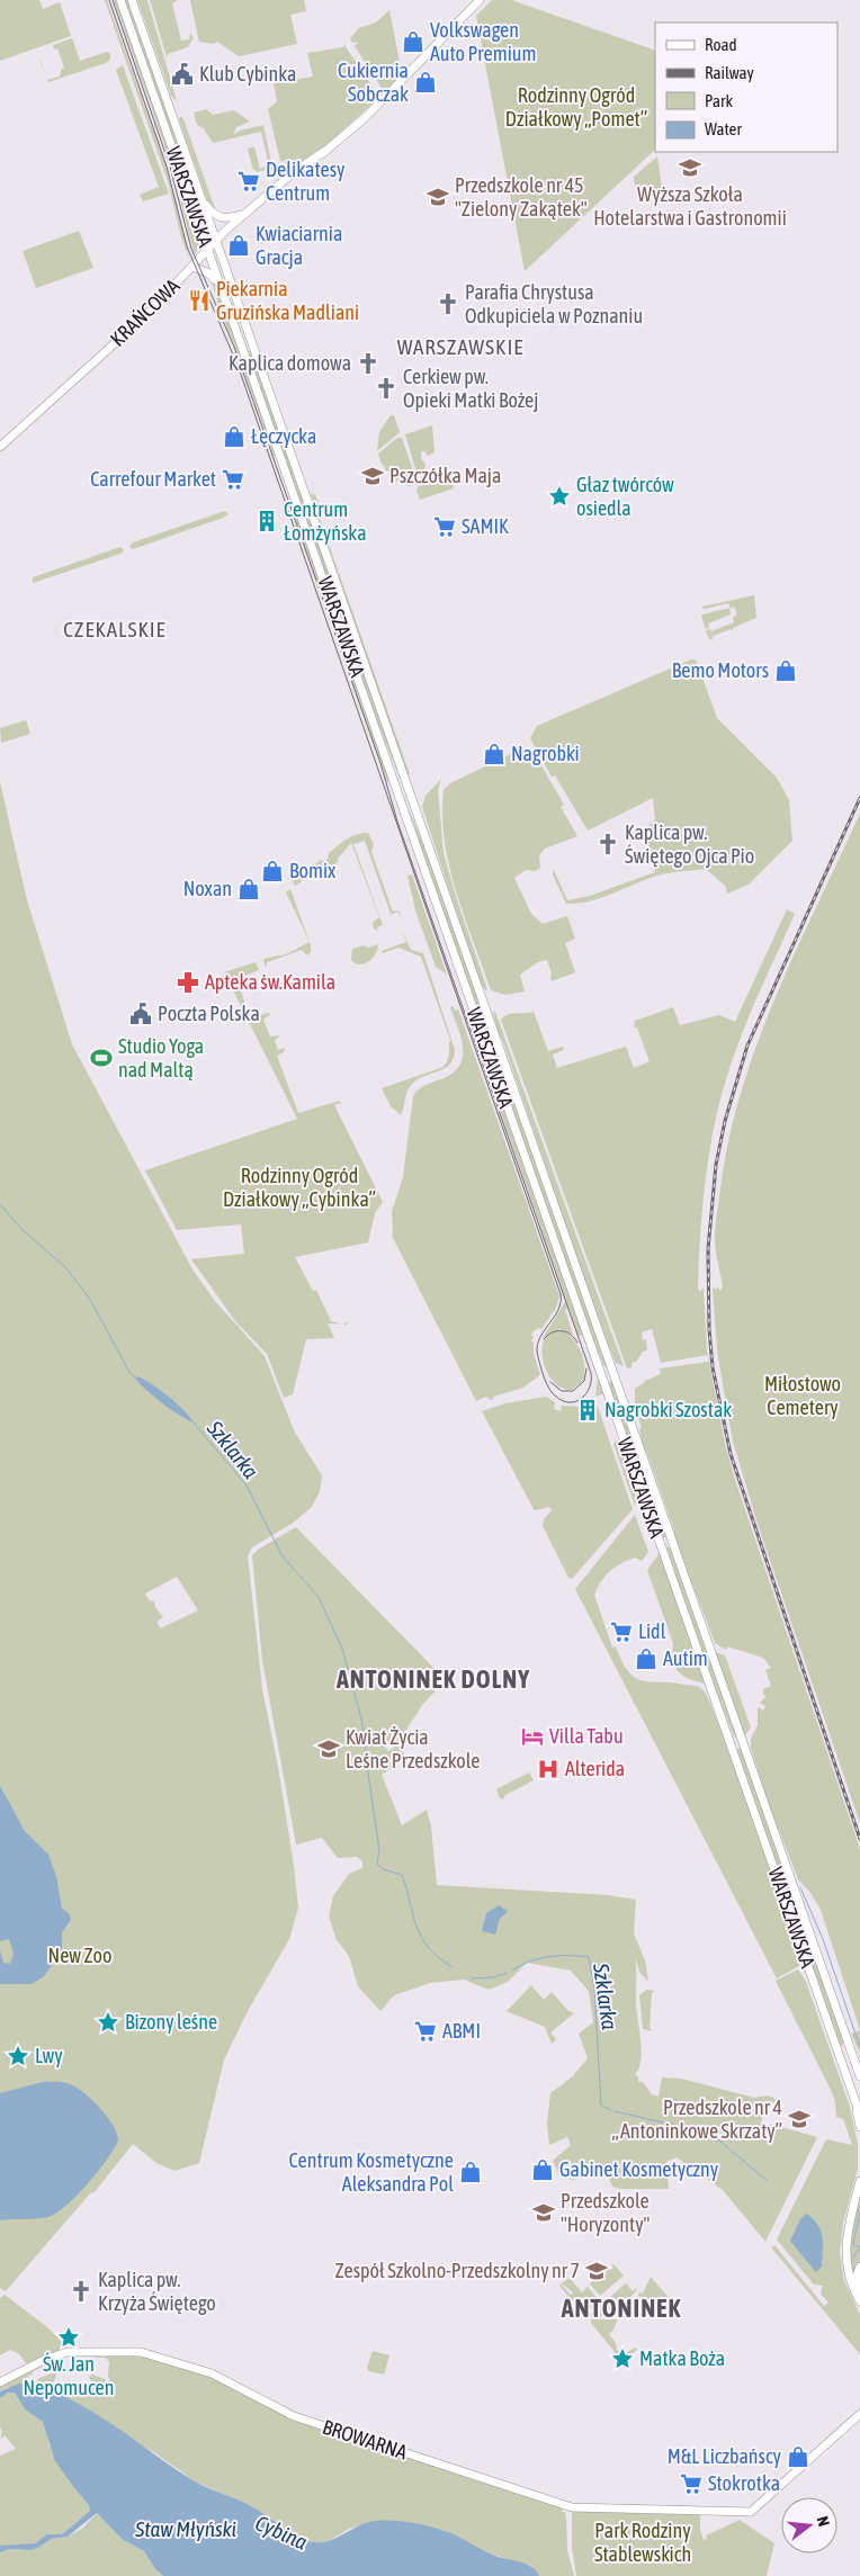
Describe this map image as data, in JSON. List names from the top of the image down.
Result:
{
  "streets": {
    "main road": ["WARSZAWSKA", "KRAŃCOWA", "BROWARNA"]
  },
  "crossings": [
    ["WARSZAWSKA", "KRAŃCOWA"]
  ],
  "districts": [
    "WARSZAWSKIE",
    "CZEKALSKIE",
    "ANTONINEK DOLNY",
    "ANTONINEK"
  ],
  "water": ["Szklarka", "Staw Młyński", "Cybina"],
  "parks": [
    "Rodzinny Ogród Działkowy „Pomet”",
    "Rodzinny Ogród Działkowy „Cybinka”",
    "Miłostowo Cemetery",
    "New Zoo",
    "Park Rodziny Stablewskich"
  ],
  "places": {
    "shop": [
      "Volkswagen Auto Premium",
      "Cukiernia Sobczak",
      "Kwiaciarnia Gracja",
      "Łęczycka",
      "Bemo Motors",
      "Nagrobki",
      "Bomix",
      "Noxan",
      "Autim",
      "Gabinet Kosmetyczny",
      "Centrum Kosmetyczne Aleksandra Pol",
      "M&L Liczbańscy"
    ],
    "public building": ["Klub Cybinka", "Poczta Polska"],
    "school or university": [
      "Wyższa Szkoła Hotelarstwa i Gastronomii",
      "Przedszkole nr 45 \"Zielony Zakątek\"",
      "Pszczółka Maja",
      "Kwiat Życia Leśne Przedszkole",
      "Przedszkole nr 4 „Antoninkowe Skrzaty”",
      "Przedszkole \"Horyzonty\"",
      "Zespół Szkolno-Przedszkolny nr 7"
    ],
    "supermarket": [
      "Delikatesy Centrum",
      "Carrefour Market",
      "SAMIK",
      "Lidl",
      "ABMI",
      "Stokrotka"
    ],
    "restaurant": ["Piekarnia Gruzińska Madliani"],
    "church": [
      "Parafia Chrystusa Odkupiciela w Poznaniu",
      "Kaplica domowa",
      "Cerkiew pw. Opieki Matki Bożej",
      "Kaplica pw. Świętego Ojca Pio",
      "Kaplica pw. Krzyża Świętego"
    ],
    "place": [
      "Głaz twórców osiedla",
      "Bizony leśne",
      "Lwy",
      "Św. Jan Nepomucen",
      "Matka Boża"
    ],
    "building": ["Centrum Łomżyńska", "Nagrobki Szostak"],
    "pharmacy": ["Apteka św.Kamila"],
    "sports": ["Studio Yoga nad Maltą"],
    "hotel": ["Villa Tabu"],
    "hospital": ["Alterida"]
  },
  "legend": [
    "Road",
    "Railway",
    "Park",
    "Water"
  ],
  "north": "right"
}
